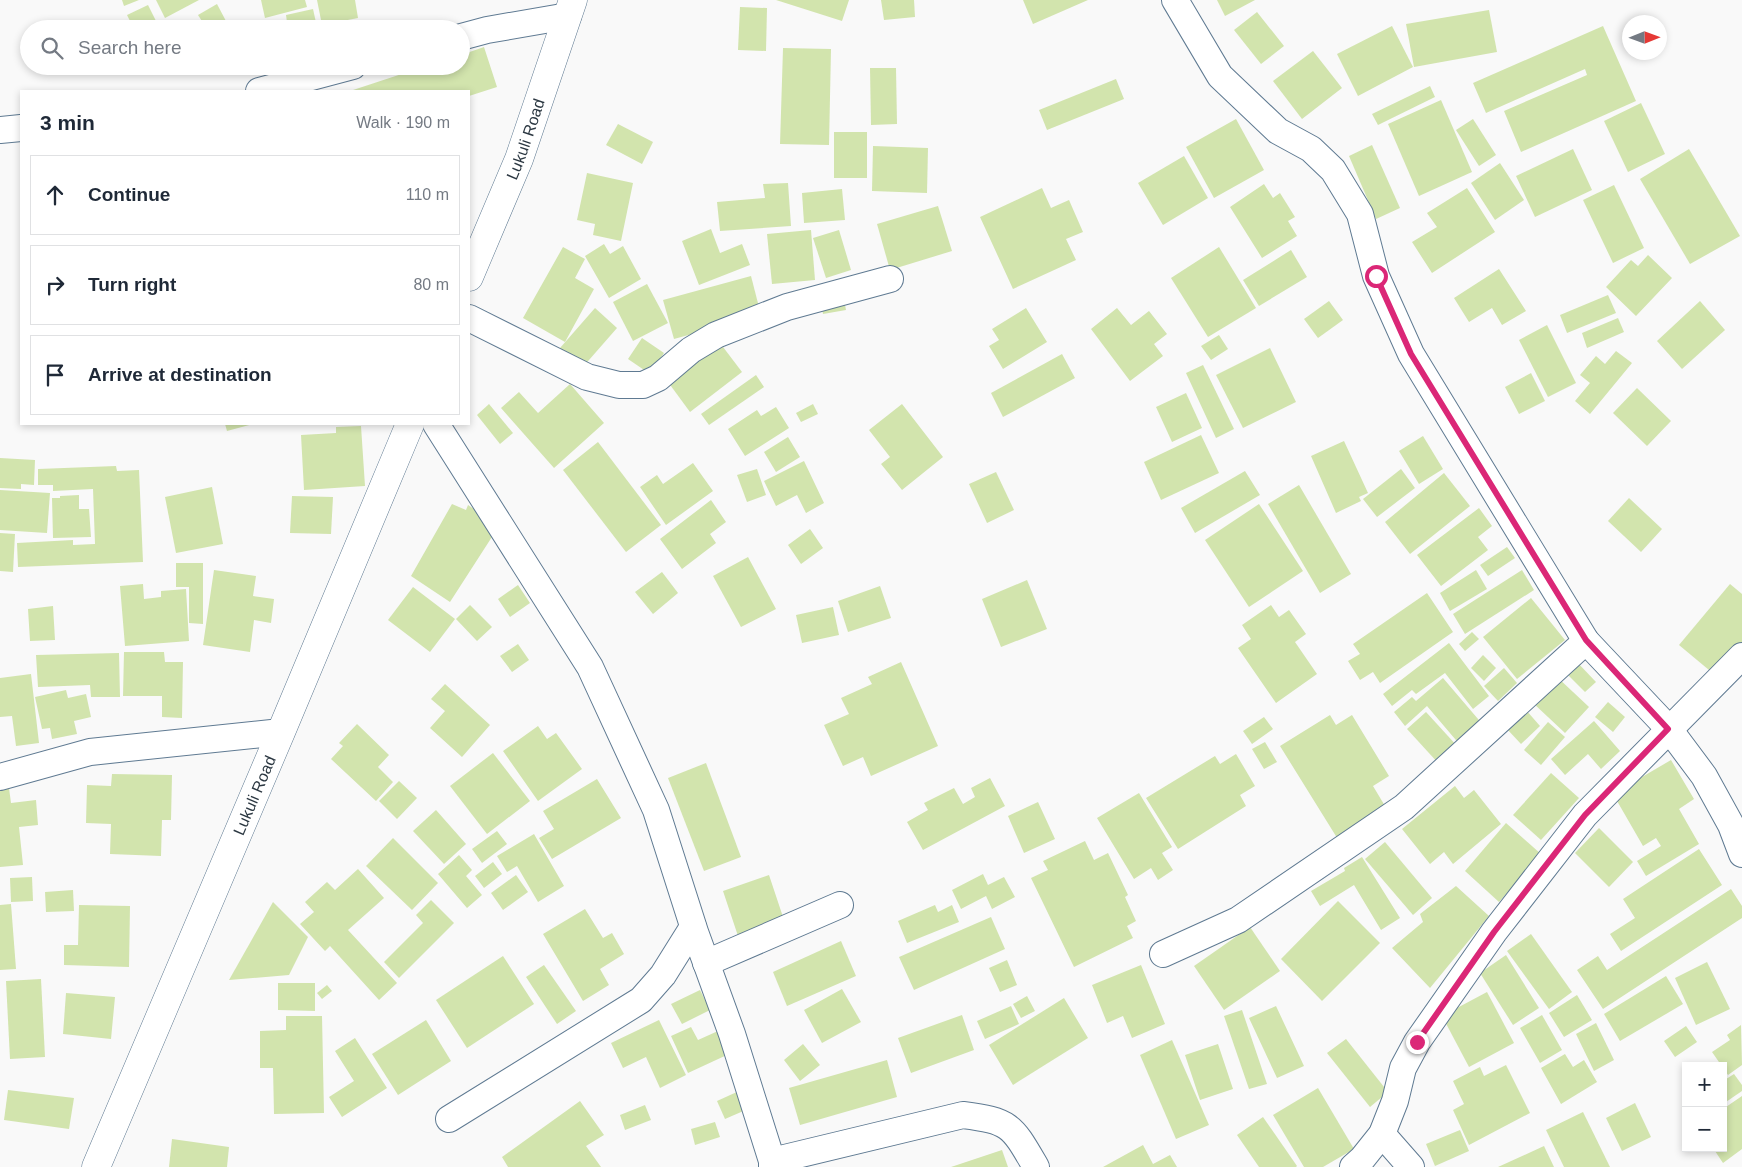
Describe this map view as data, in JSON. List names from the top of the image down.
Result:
{
  "streets": {
    "street": ["Lukuli Road"]
  },
  "north": "right",
  "page": {
    "search": "Search here",
    "heading": ["3 min", "Walk · 190 m"],
    "list": [
      ["Continue", "110 m"],
      ["Turn right", "80 m"],
      "Arrive at destination"
    ],
    "map_buttons": ["+", "−"]
  }
}
